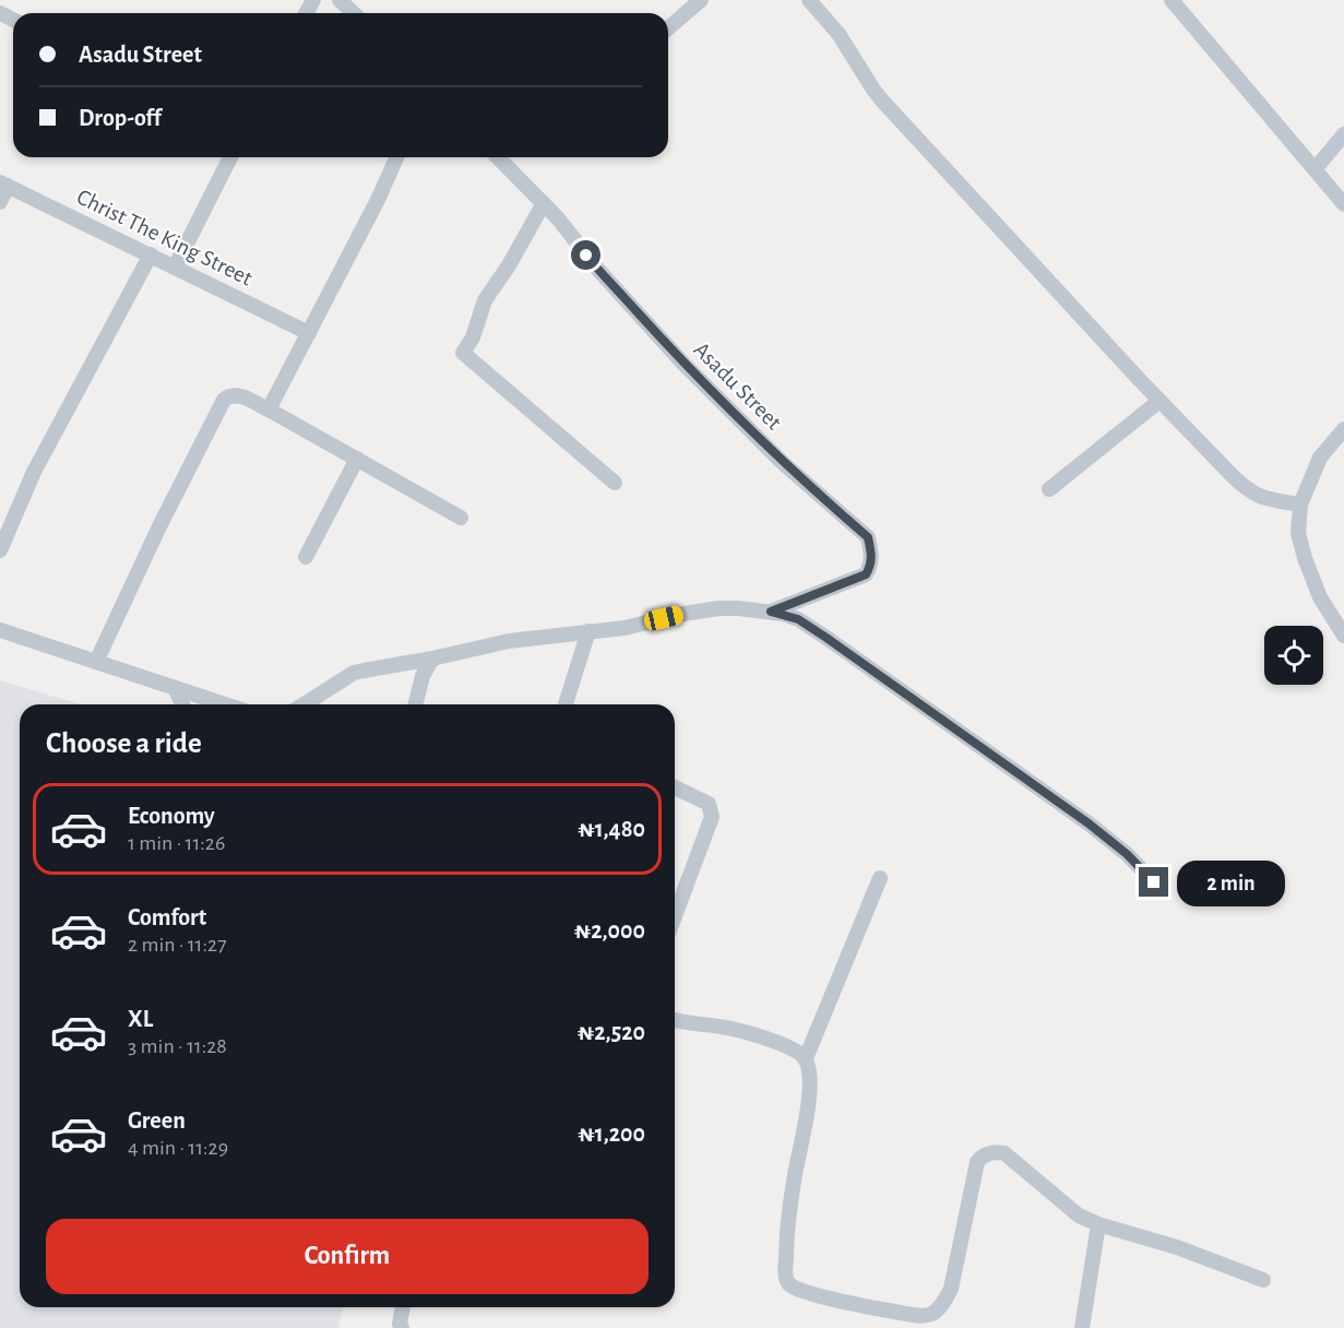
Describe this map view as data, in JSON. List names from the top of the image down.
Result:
{
  "streets": {
    "street": ["Christ The King Street", "Asadu Street"]
  },
  "page": {
    "banner": ["Asadu Street", "Drop-off"],
    "heading": "Choose a ride",
    "list": [
      {
        "name": "Economy",
        "note": "1 min · 11:26",
        "value": "₦1,480"
      },
      {
        "name": "Comfort",
        "note": "2 min · 11:27",
        "value": "₦2,000"
      },
      {
        "name": "XL",
        "note": "3 min · 11:28",
        "value": "₦2,520"
      },
      {
        "name": "Green",
        "note": "4 min · 11:29",
        "value": "₦1,200"
      }
    ],
    "bubble": "2 min",
    "buttons": "Confirm"
  }
}
